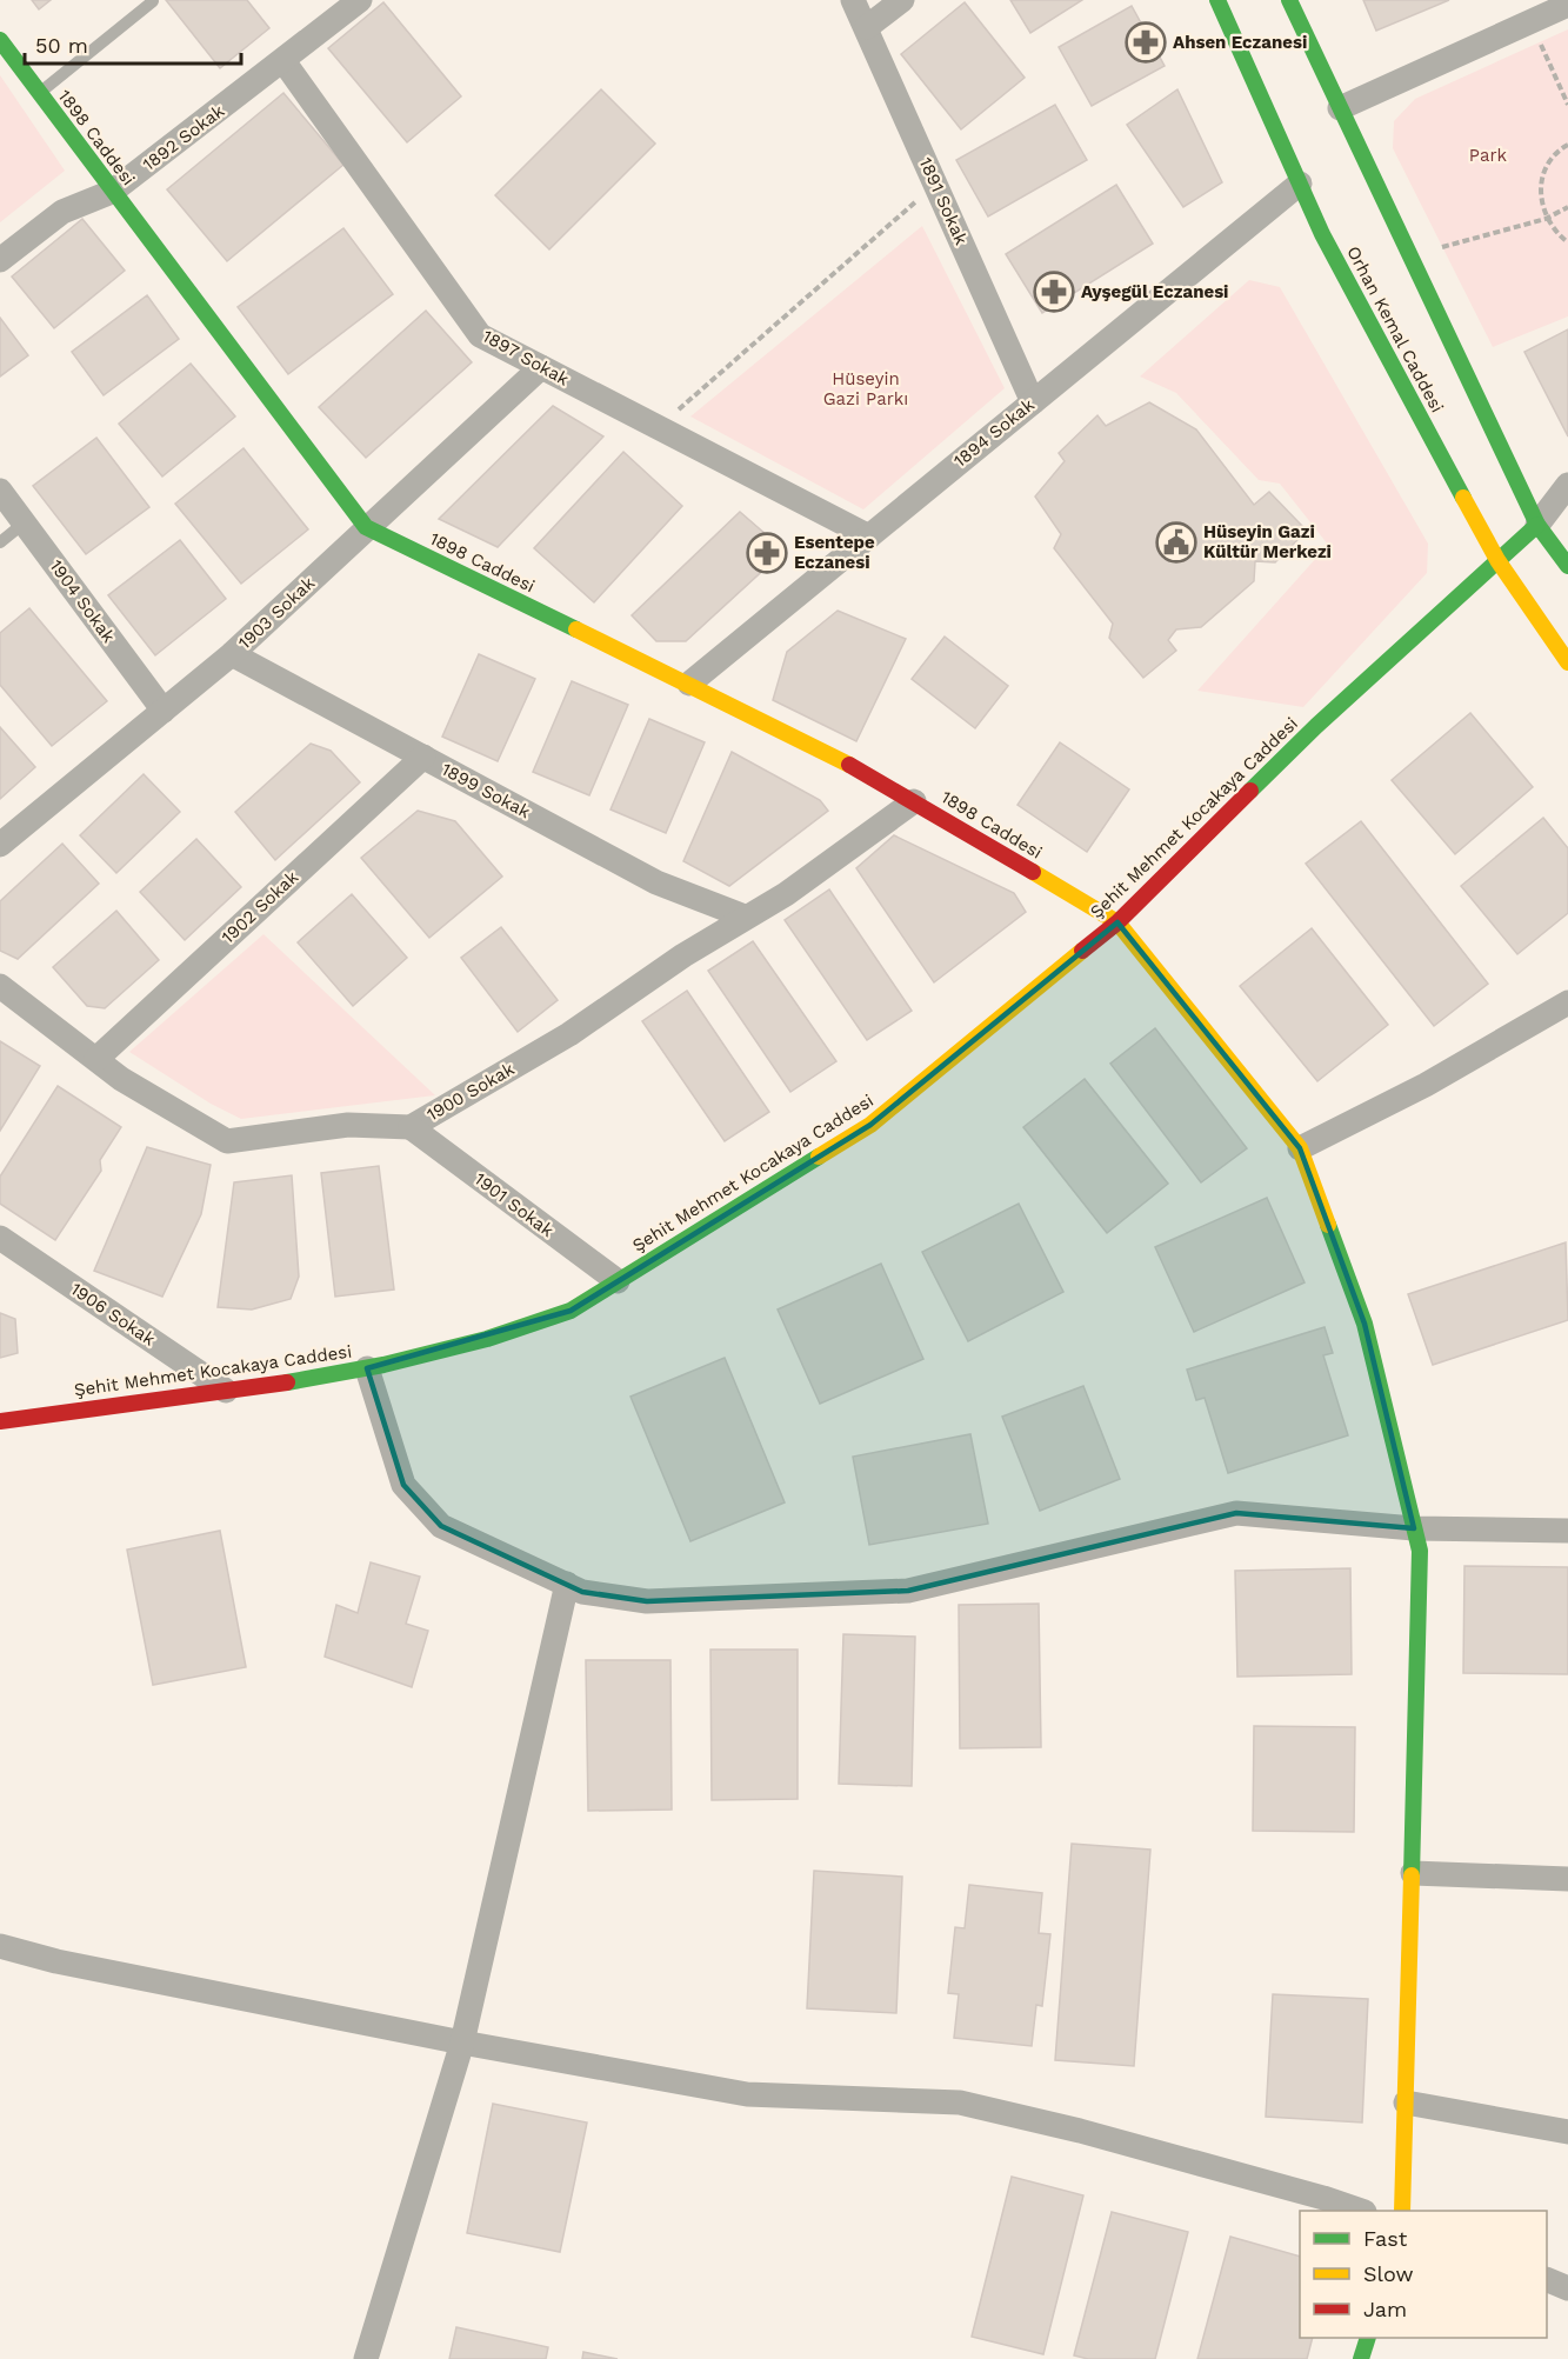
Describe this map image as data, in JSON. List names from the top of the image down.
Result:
{
  "streets": {
    "street": [
      "1898 Caddesi",
      "1892 Sokak",
      "1891 Sokak",
      "Orhan Kemal Caddesi",
      "1897 Sokak",
      "1894 Sokak",
      "1904 Sokak",
      "1903 Sokak",
      "1899 Sokak",
      "Şehit Mehmet Kocakaya Caddesi",
      "1902 Sokak",
      "1900 Sokak",
      "1901 Sokak",
      "1906 Sokak"
    ]
  },
  "crossings": [
    ["1898 Caddesi", "1892 Sokak"],
    ["1898 Caddesi", "1894 Sokak"],
    ["1898 Caddesi", "1903 Sokak"],
    ["1898 Caddesi", "Şehit Mehmet Kocakaya Caddesi"],
    ["1898 Caddesi", "1900 Sokak"],
    ["1892 Sokak", "1897 Sokak"],
    ["1891 Sokak", "1894 Sokak"],
    ["Orhan Kemal Caddesi", "1894 Sokak"],
    ["Orhan Kemal Caddesi", "Şehit Mehmet Kocakaya Caddesi"],
    ["1897 Sokak", "1894 Sokak"],
    ["1897 Sokak", "1903 Sokak"],
    ["1904 Sokak", "1903 Sokak"],
    ["1903 Sokak", "1899 Sokak"],
    ["1899 Sokak", "1902 Sokak"],
    ["1899 Sokak", "1900 Sokak"],
    ["Şehit Mehmet Kocakaya Caddesi", "1901 Sokak"],
    ["Şehit Mehmet Kocakaya Caddesi", "1906 Sokak"],
    ["1902 Sokak", "1900 Sokak"],
    ["1900 Sokak", "1901 Sokak"]
  ],
  "parks": ["Park", "Hüseyin Gazi Parkı"],
  "places": {
    "pharmacy": ["Ahsen Eczanesi", "Ayşegül Eczanesi", "Esentepe Eczanesi"],
    "public building": ["Hüseyin Gazi Kültür Merkezi"]
  },
  "legend": ["Fast", "Slow", "Jam"],
  "scale_bar": "50 m"
}
